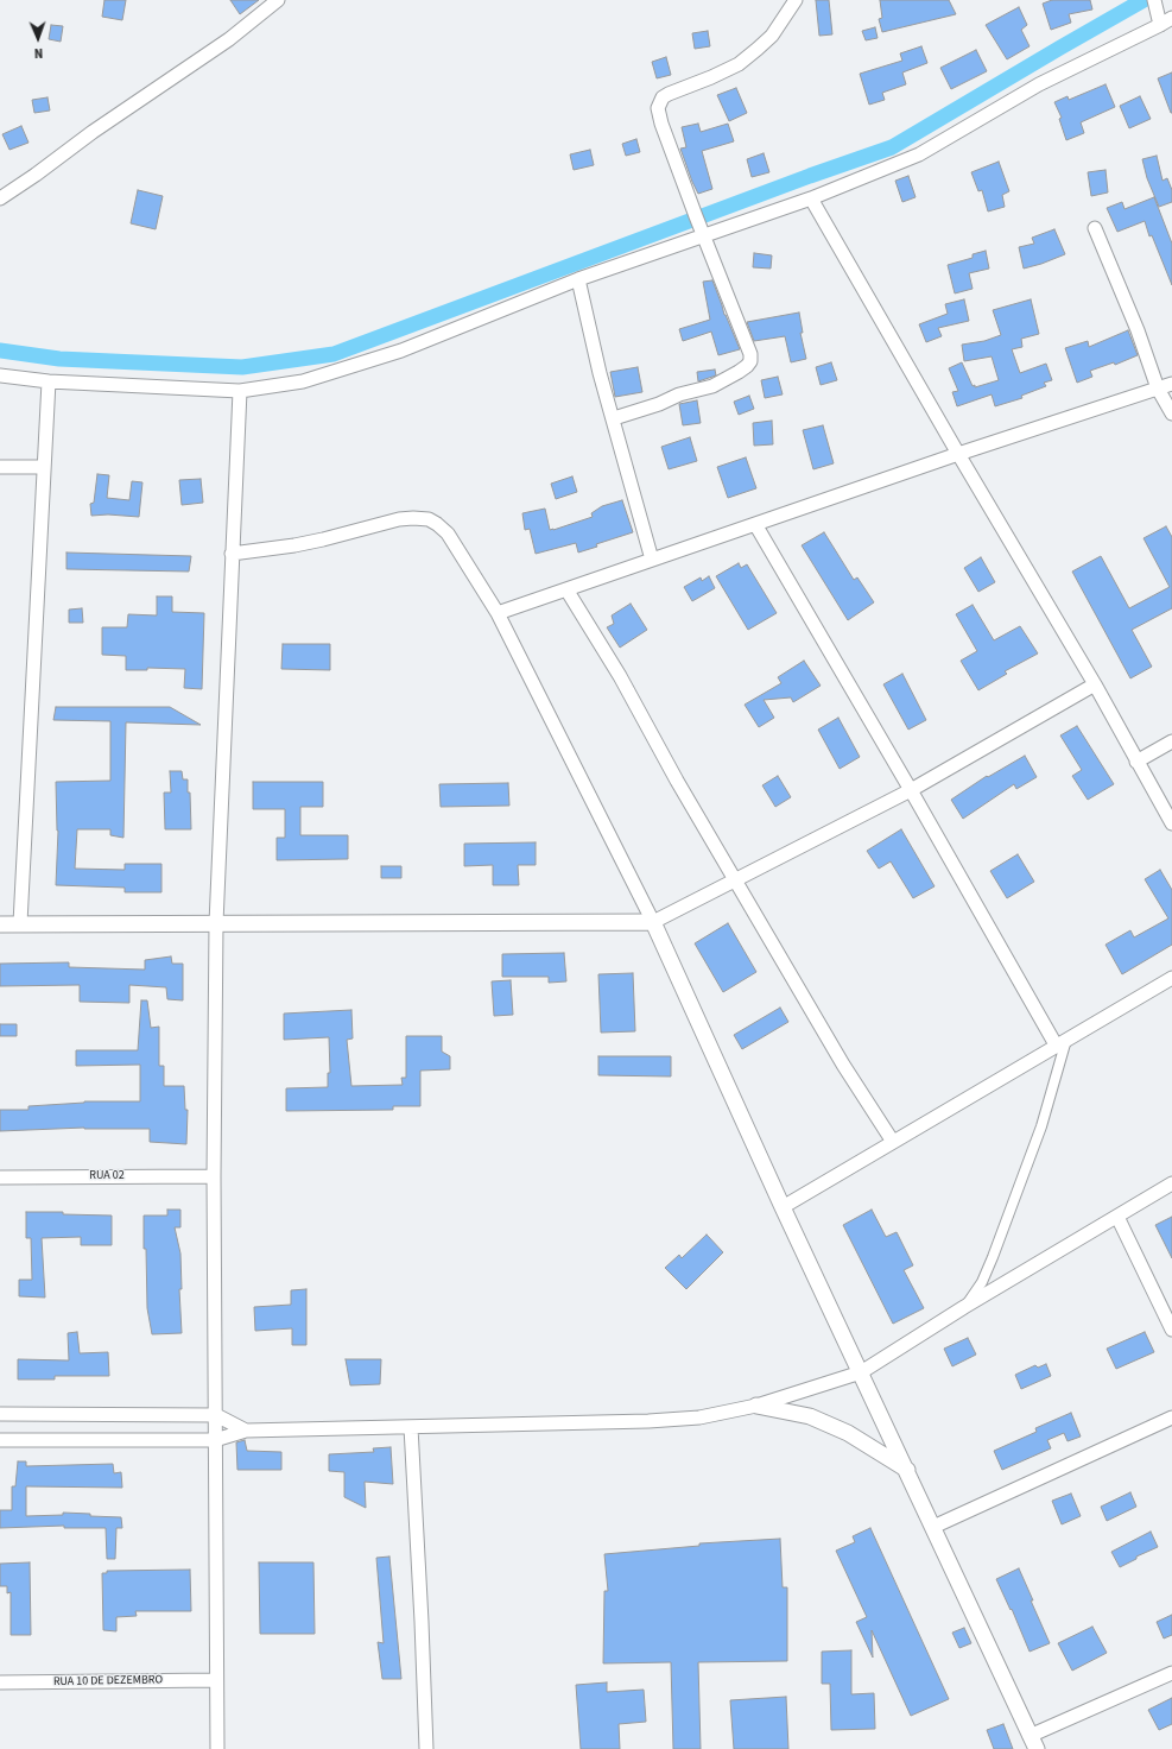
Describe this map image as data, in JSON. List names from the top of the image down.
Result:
{
  "streets": {
    "street": ["RUA 02", "RUA 10 DE DEZEMBRO"]
  },
  "north": "bottom"
}
